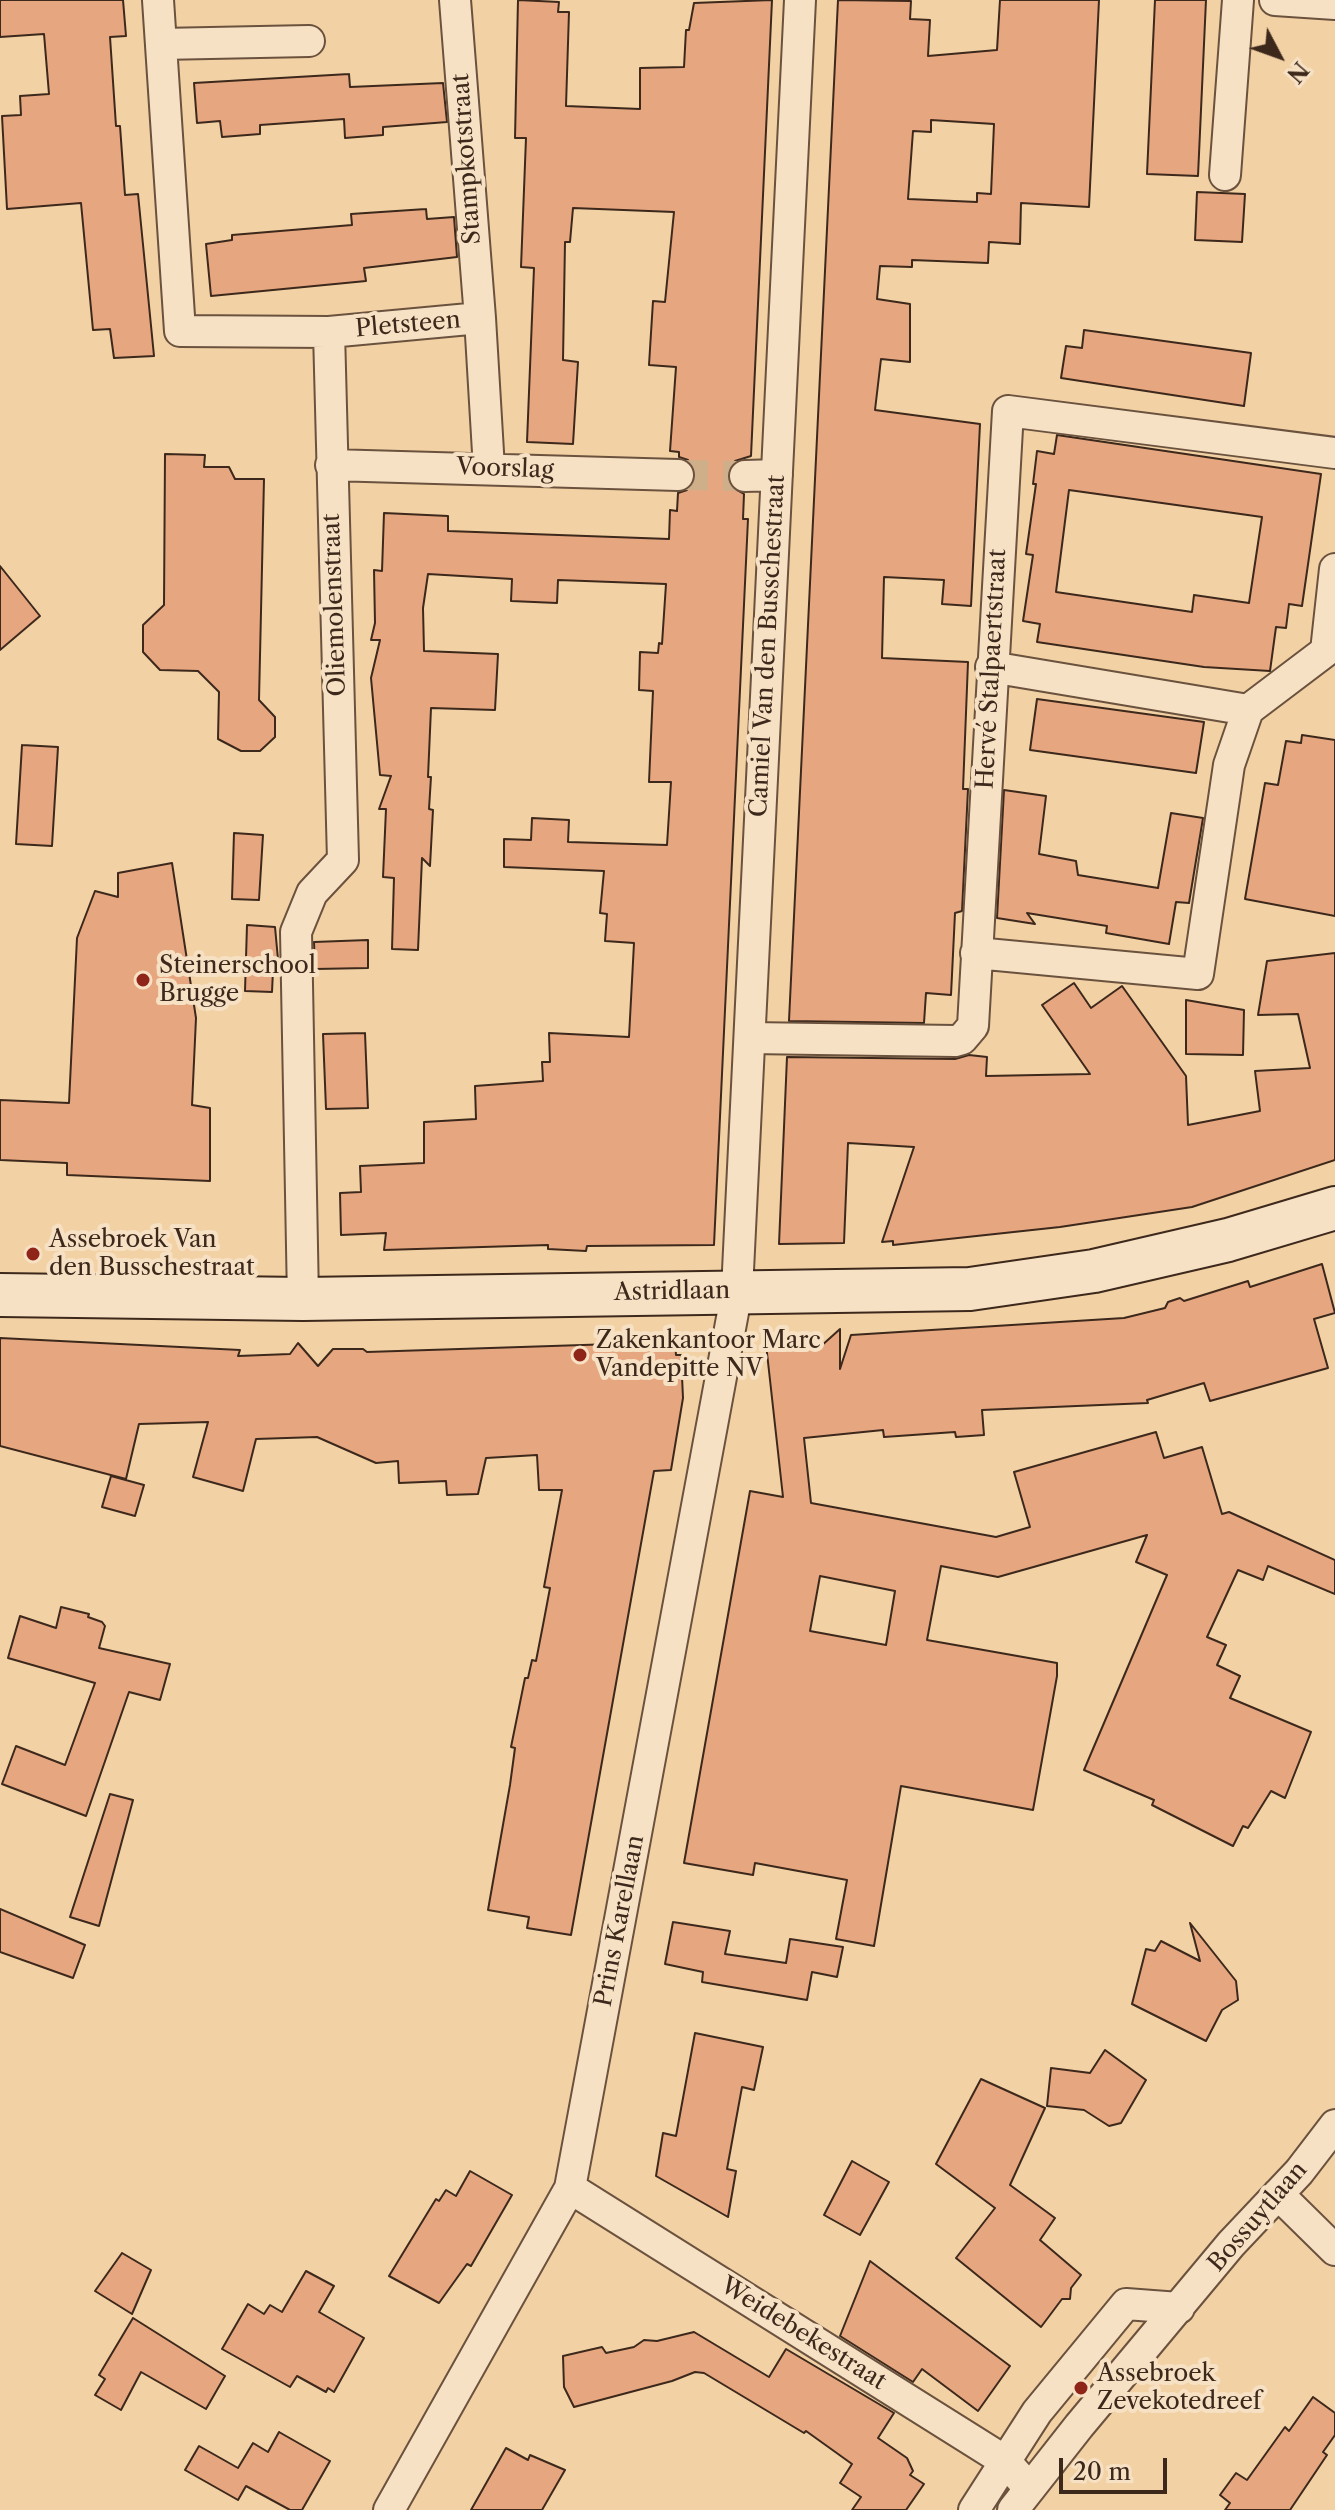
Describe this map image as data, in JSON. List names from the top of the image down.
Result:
{
  "streets": {
    "main road": ["Astridlaan"],
    "street": [
      "Stampkotstraat",
      "Pletsteen",
      "Voorslag",
      "Oliemolenstraat",
      "Camiel Van den Busschestraat",
      "Hervé Stalpaertstraat",
      "Prins Karellaan",
      "Bossuytlaan",
      "Weidebekestraat"
    ]
  },
  "crossings": [
    ["Stampkotstraat", "Pletsteen"],
    ["Pletsteen", "Voorslag"],
    ["Pletsteen", "Oliemolenstraat"],
    ["Voorslag", "Oliemolenstraat"],
    ["Oliemolenstraat", "Astridlaan"],
    ["Camiel Van den Busschestraat", "Hervé Stalpaertstraat"],
    ["Camiel Van den Busschestraat", "Astridlaan"],
    ["Camiel Van den Busschestraat", "Prins Karellaan"],
    ["Astridlaan", "Prins Karellaan"],
    ["Prins Karellaan", "Weidebekestraat"],
    ["Bossuytlaan", "Weidebekestraat"]
  ],
  "places": [
    "Steinerschool Brugge",
    "Assebroek Van den Busschestraat",
    "Zakenkantoor Marc Vandepitte NV",
    "Assebroek Zevekotedreef"
  ],
  "scale_bar": "20 m",
  "north": "bottom right"
}
